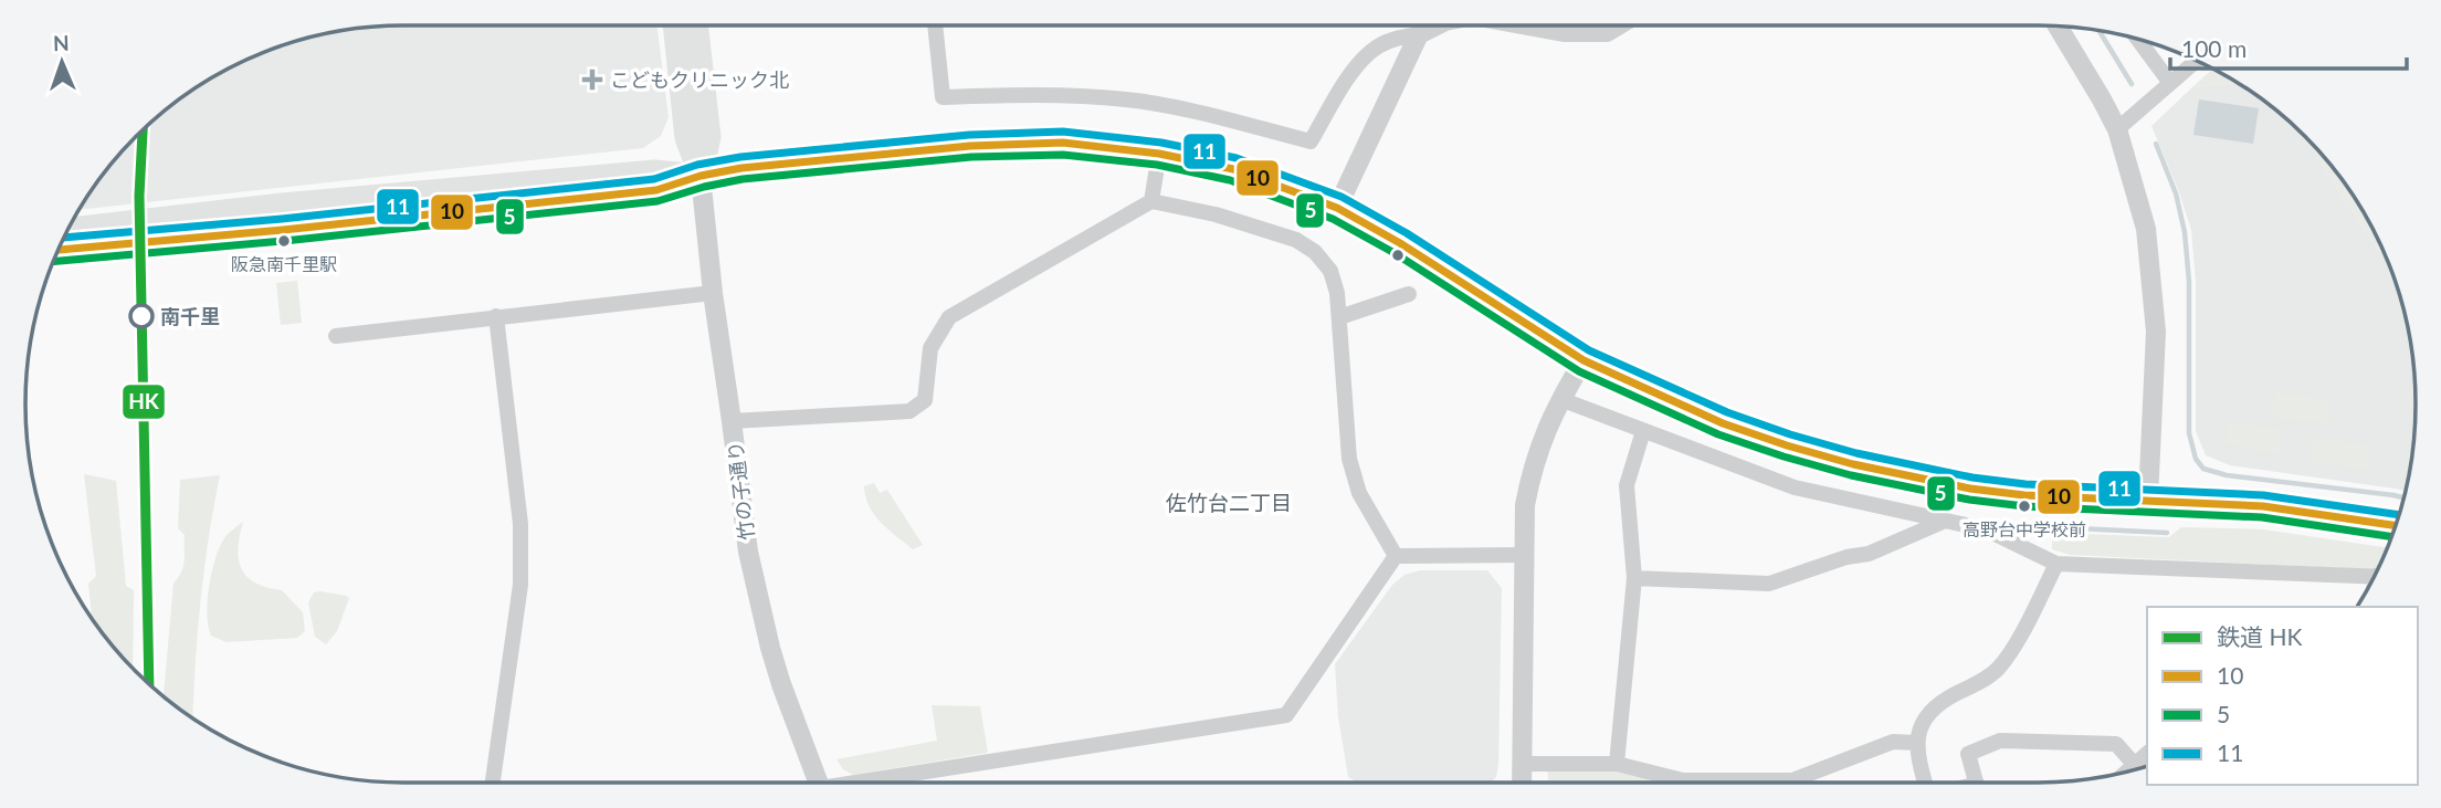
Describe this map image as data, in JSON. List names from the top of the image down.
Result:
{
  "streets": {
    "street": ["竹の子通り"]
  },
  "districts": ["佐竹台二丁目"],
  "places": {
    "health": ["こどもクリニック北"],
    "other": ["阪急南千里駅", "南千里", "高野台中学校前"]
  },
  "lines": [
    "rail line HK",
    "transit line 11",
    "transit line 10",
    "transit line 5"
  ],
  "legend": [
    "鉄道 HK",
    "10",
    "5",
    "11"
  ],
  "scale_bar": "100 m",
  "north": "top"
}
